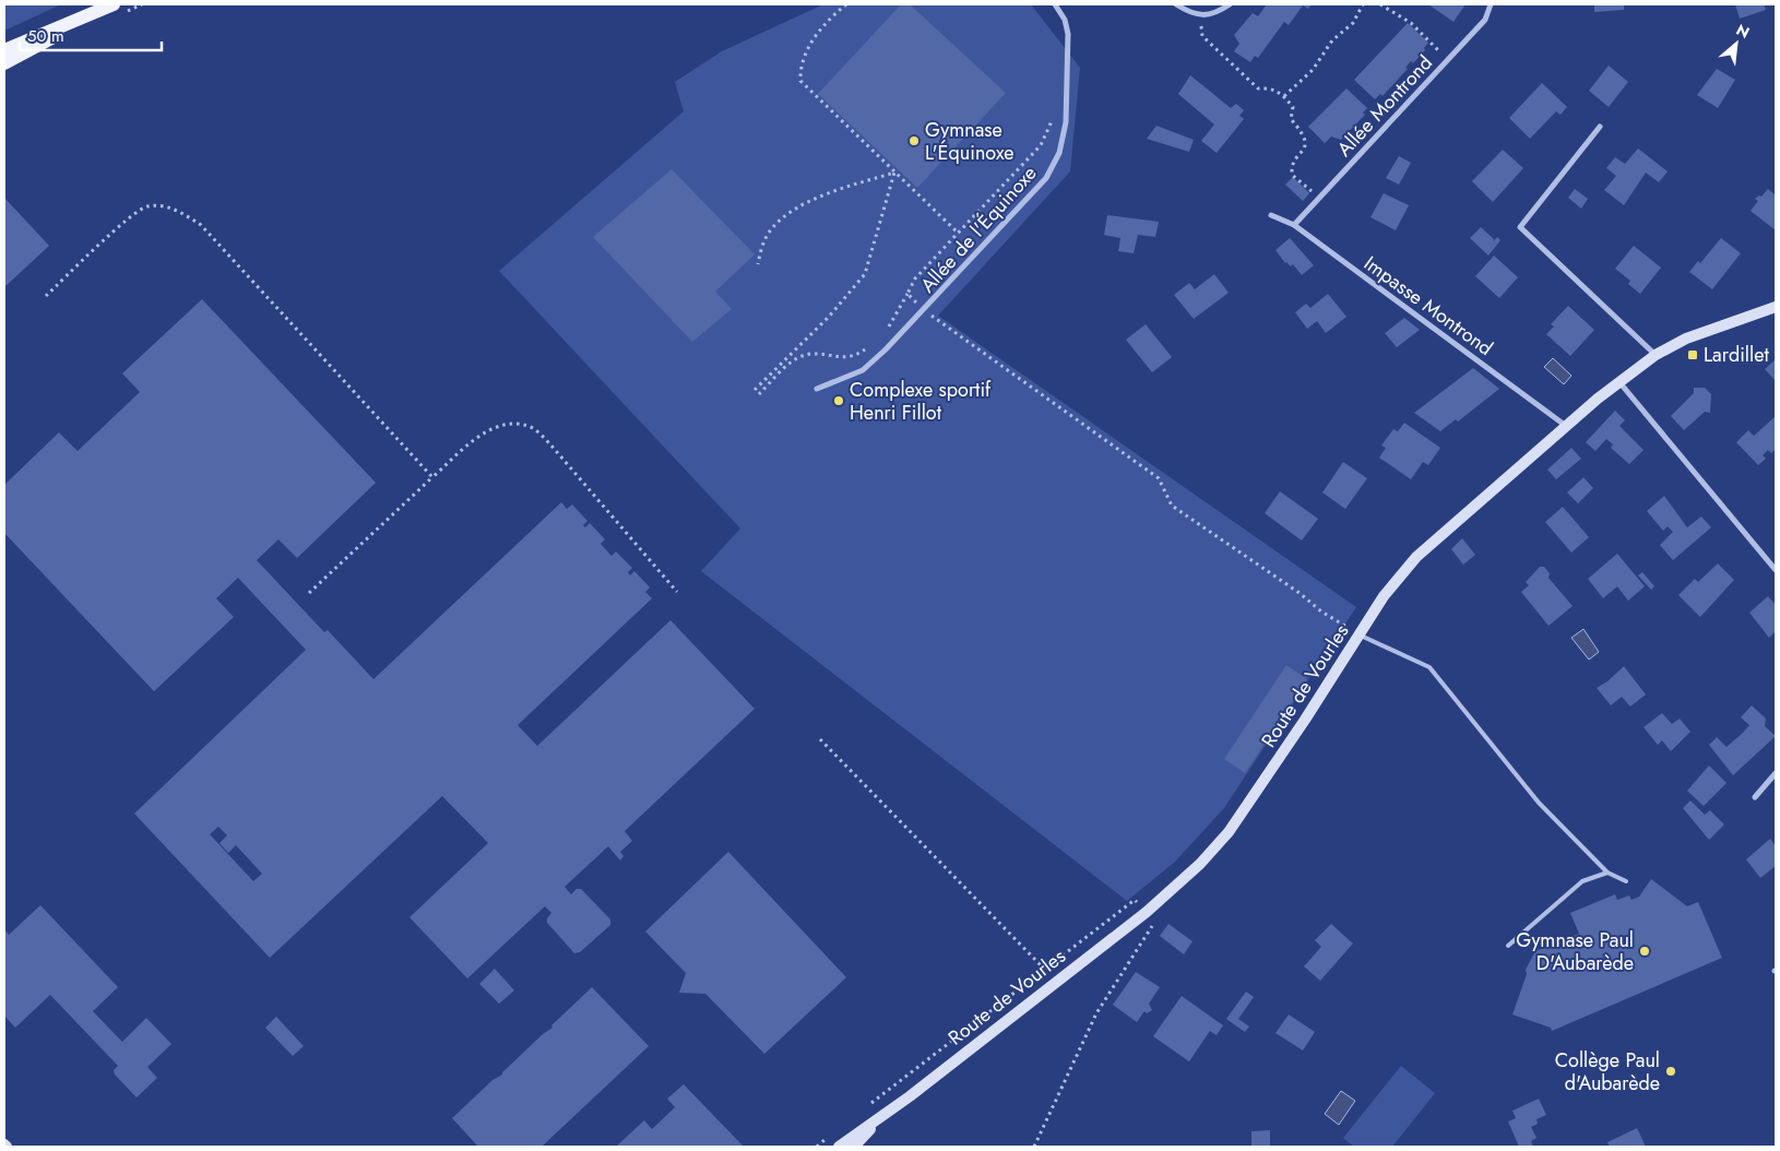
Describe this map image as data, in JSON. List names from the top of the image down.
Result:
{
  "streets": {
    "street": [
      "Allée Montrond",
      "Allée de l'Équinoxe",
      "Impasse Montrond",
      "Route de Vourles"
    ]
  },
  "crossings": [
    ["Allée Montrond", "Impasse Montrond"],
    ["Impasse Montrond", "Route de Vourles"]
  ],
  "places": {
    "other": [
      "Gymnase L'Équinoxe",
      "Complexe sportif Henri Fillot",
      "Gymnase Paul D'Aubarède",
      "Collège Paul d'Aubarède"
    ],
    "transit": ["Lardillet"]
  },
  "scale_bar": "50 m",
  "north": "top right"
}
